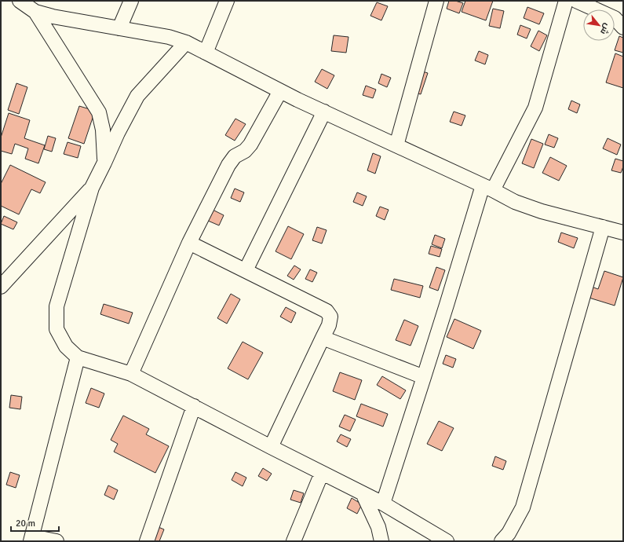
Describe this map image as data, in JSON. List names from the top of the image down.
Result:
{
  "scale_bar": "20 m",
  "north": "bottom right"
}
